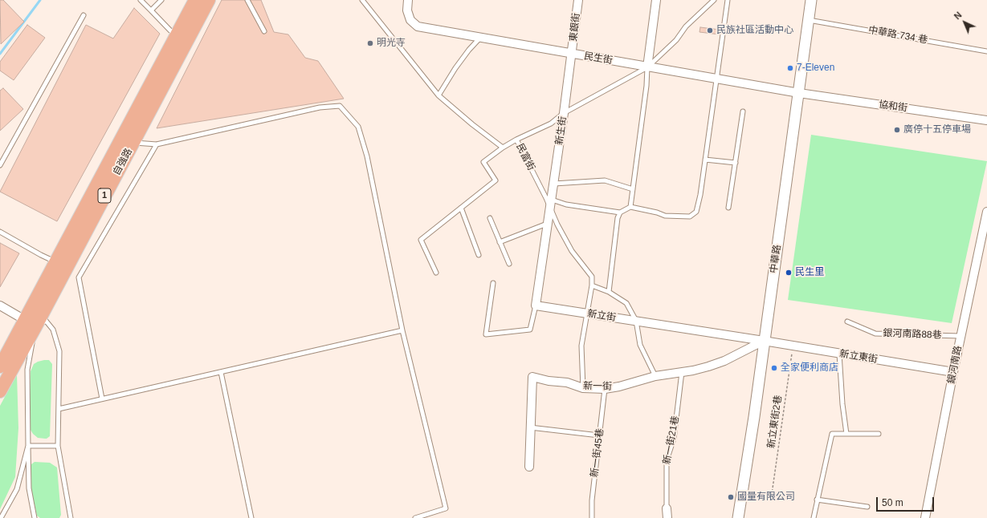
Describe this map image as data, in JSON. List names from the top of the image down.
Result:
{
  "streets": {
    "main road": ["自強路", "1"],
    "street": [
      "東銀街",
      "民生街",
      "協和街",
      "新生街",
      "中華路",
      "新立街",
      "新立東街",
      "銀河南路",
      "新一街"
    ],
    "lane": [
      "中華路 734 巷",
      "民富街",
      "銀河南路88巷",
      "新一街21巷",
      "新一街45巷"
    ],
    "path": ["新立東街2巷"]
  },
  "crossings": [
    ["東銀街", "民生街"],
    ["東銀街", "新生街"],
    ["中華路 734 巷", "中華路"],
    ["民生街", "協和街"],
    ["民生街", "新生街"],
    ["民生街", "民富街"],
    ["民生街", "中華路"],
    ["協和街", "中華路"],
    ["新生街", "民富街"],
    ["中華路", "新立街"],
    ["中華路", "新立東街"],
    ["中華路", "新一街"],
    ["新立街", "新立東街"],
    ["新立街", "新一街"],
    ["銀河南路88巷", "銀河南路"],
    ["新立東街", "銀河南路"],
    ["新立東街", "新一街"],
    ["新立東街", "新立東街2巷"],
    ["新一街", "新一街21巷"],
    ["新一街", "新一街45巷"]
  ],
  "places": [
    "民族社區活動中心",
    "明光寺",
    "7-Eleven",
    "廣停十五停車場",
    "民生里",
    "全家便利商店",
    "國量有限公司"
  ],
  "scale_bar": "50 m",
  "north": "top left"
}
